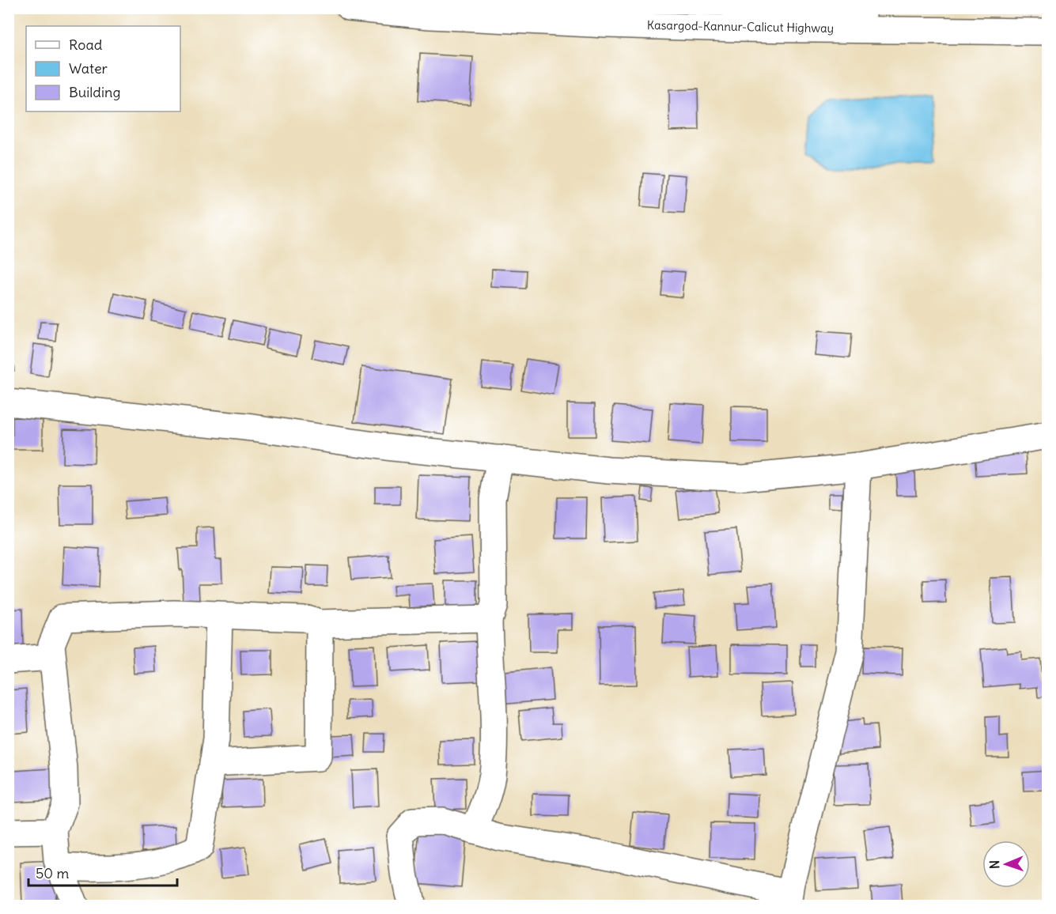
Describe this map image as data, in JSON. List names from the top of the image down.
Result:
{
  "streets": {
    "main road": ["Kasargod-Kannur-Calicut Highway"]
  },
  "legend": ["Road", "Water", "Building"],
  "scale_bar": "50 m",
  "north": "left"
}
